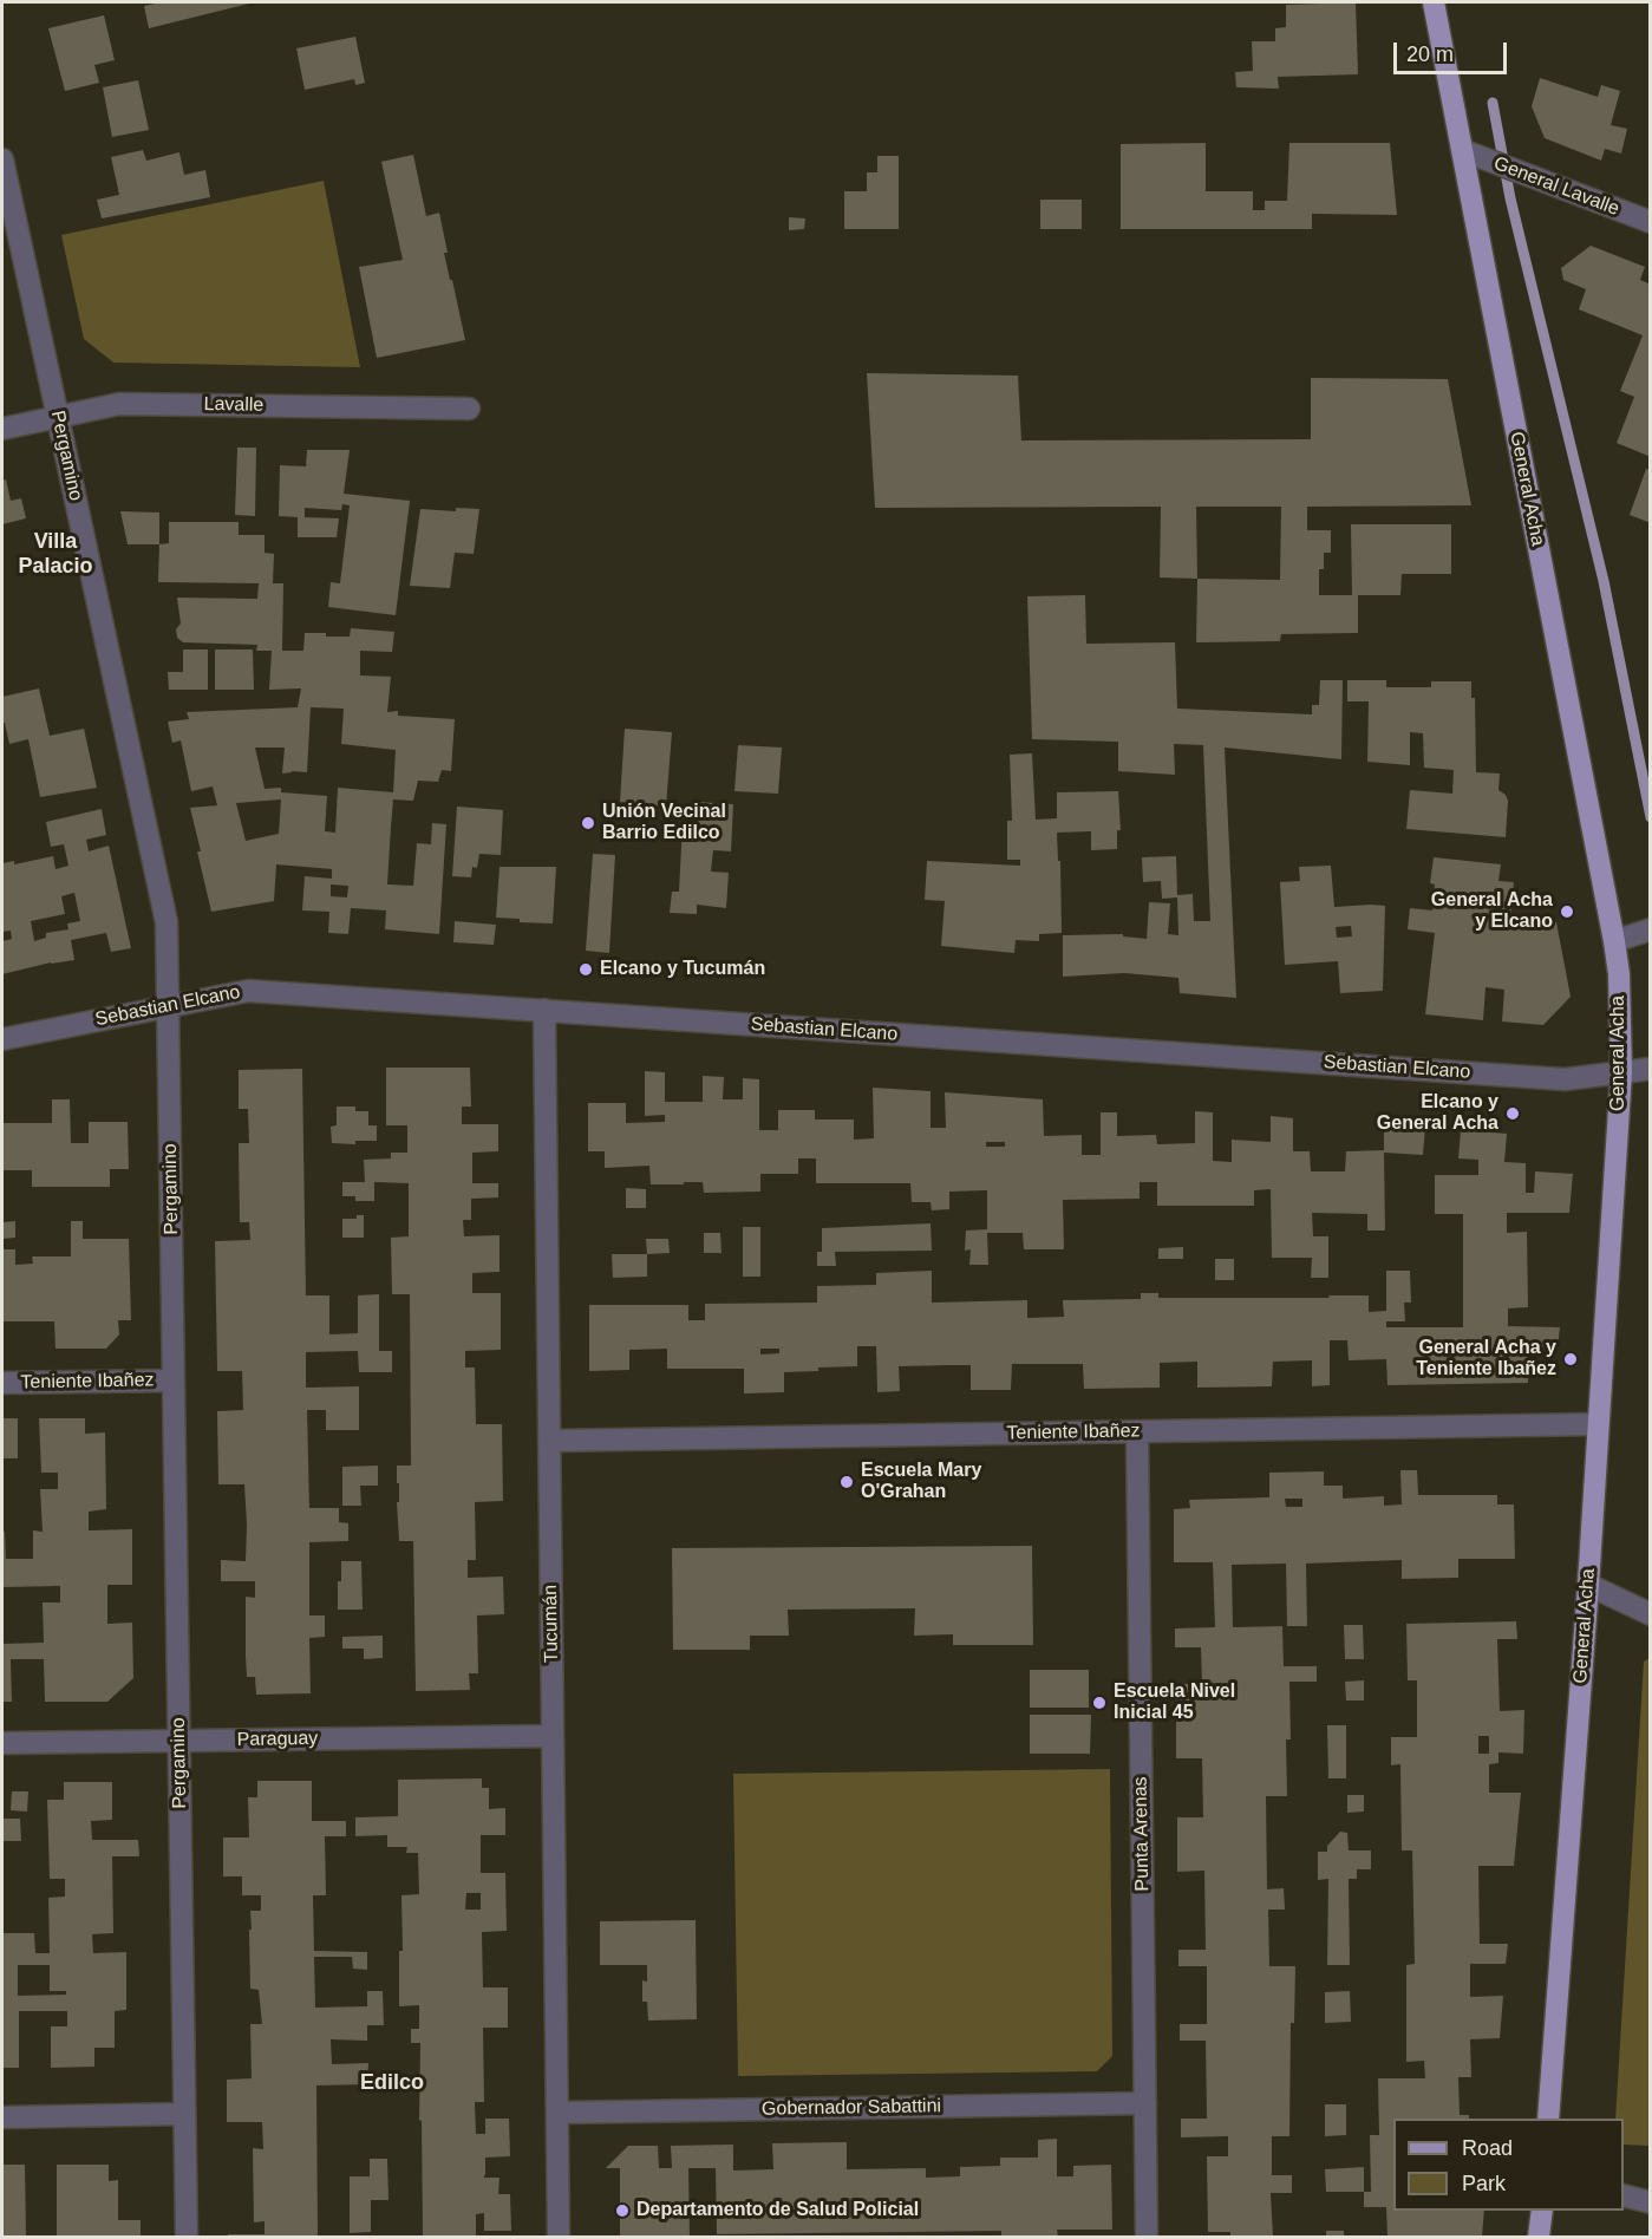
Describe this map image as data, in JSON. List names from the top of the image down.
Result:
{
  "streets": {
    "main road": ["General Acha"],
    "street": [
      "General Lavalle",
      "Lavalle",
      "Pergamino",
      "Sebastian Elcano",
      "Teniente Ibañez",
      "Tucumán",
      "Paraguay",
      "Punta Arenas",
      "Gobernador Sabattini"
    ]
  },
  "crossings": [
    ["General Lavalle", "General Acha"],
    ["Lavalle", "Pergamino"],
    ["Pergamino", "Sebastian Elcano"],
    ["Pergamino", "Teniente Ibañez"],
    ["Pergamino", "Paraguay"],
    ["General Acha", "Sebastian Elcano"],
    ["General Acha", "Teniente Ibañez"],
    ["Sebastian Elcano", "Tucumán"],
    ["Teniente Ibañez", "Tucumán"],
    ["Teniente Ibañez", "Punta Arenas"],
    ["Tucumán", "Paraguay"],
    ["Tucumán", "Gobernador Sabattini"],
    ["Punta Arenas", "Gobernador Sabattini"]
  ],
  "districts": ["Villa Palacio", "Edilco"],
  "places": [
    "Unión Vecinal Barrio Edilco",
    "General Acha y Elcano",
    "Elcano y Tucumán",
    "Elcano y General Acha",
    "General Acha y Teniente Ibañez",
    "Escuela Mary O'Grahan",
    "Escuela Nivel Inicial 45",
    "Departamento de Salud Policial"
  ],
  "legend": ["Road", "Park"],
  "scale_bar": "20 m"
}
